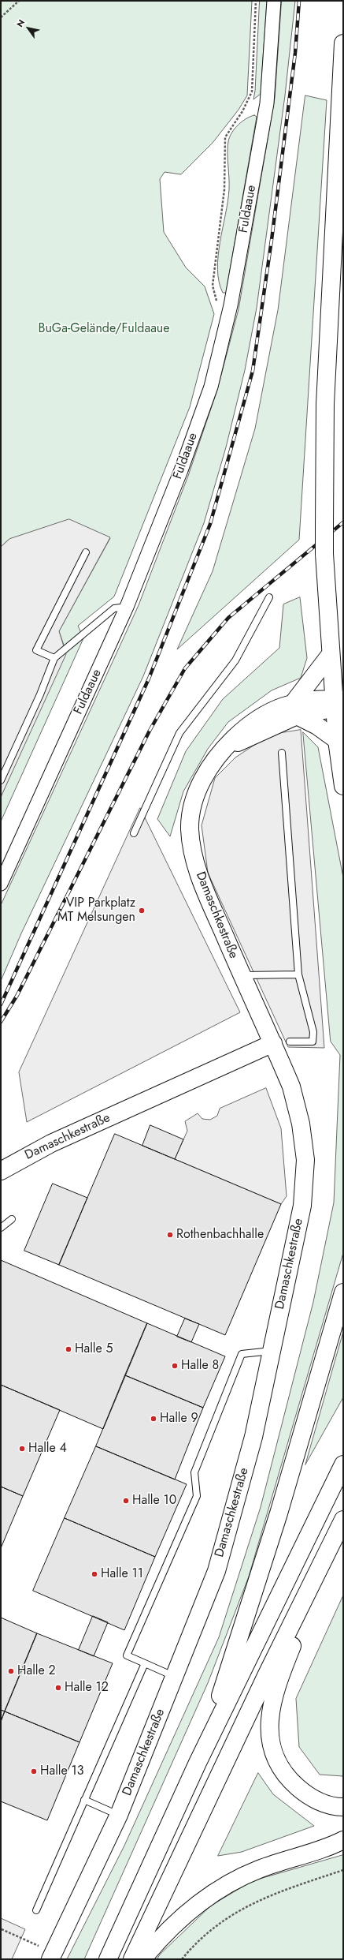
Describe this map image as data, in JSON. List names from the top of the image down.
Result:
{
  "streets": {
    "main road": ["Damaschkestraße"],
    "street": ["Fuldaaue"]
  },
  "parks": ["BuGa-Gelände/Fuldaaue"],
  "places": [
    "VIP Parkplatz MT Melsungen",
    "Rothenbachhalle",
    "Halle 5",
    "Halle 8",
    "Halle 9",
    "Halle 4",
    "Halle 10",
    "Halle 11",
    "Halle 2",
    "Halle 12",
    "Halle 13"
  ],
  "north": "top left"
}
